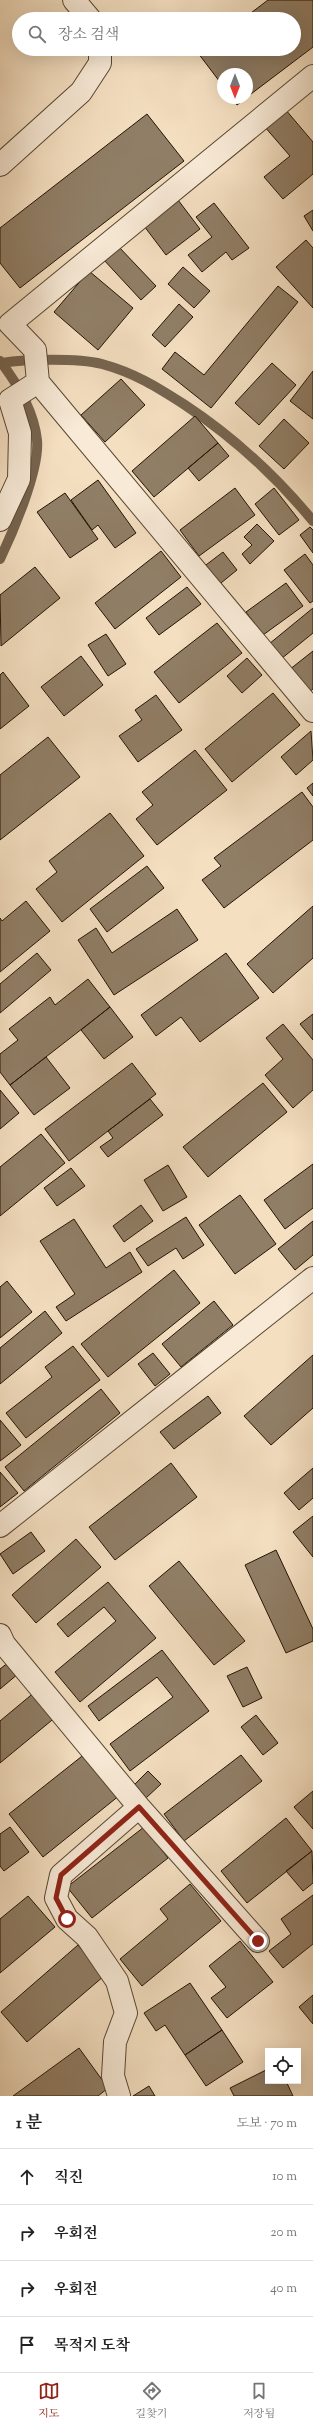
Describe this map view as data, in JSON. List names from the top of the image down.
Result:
{
  "north": "bottom",
  "page": {
    "search": "장소 검색",
    "heading": ["1 분", "도보 · 70 m"],
    "list": [
      ["직진", "10 m"],
      ["우회전", "20 m"],
      ["우회전", "40 m"],
      "목적지 도착"
    ],
    "nav": ["지도", "길찾기", "저장됨"]
  }
}
